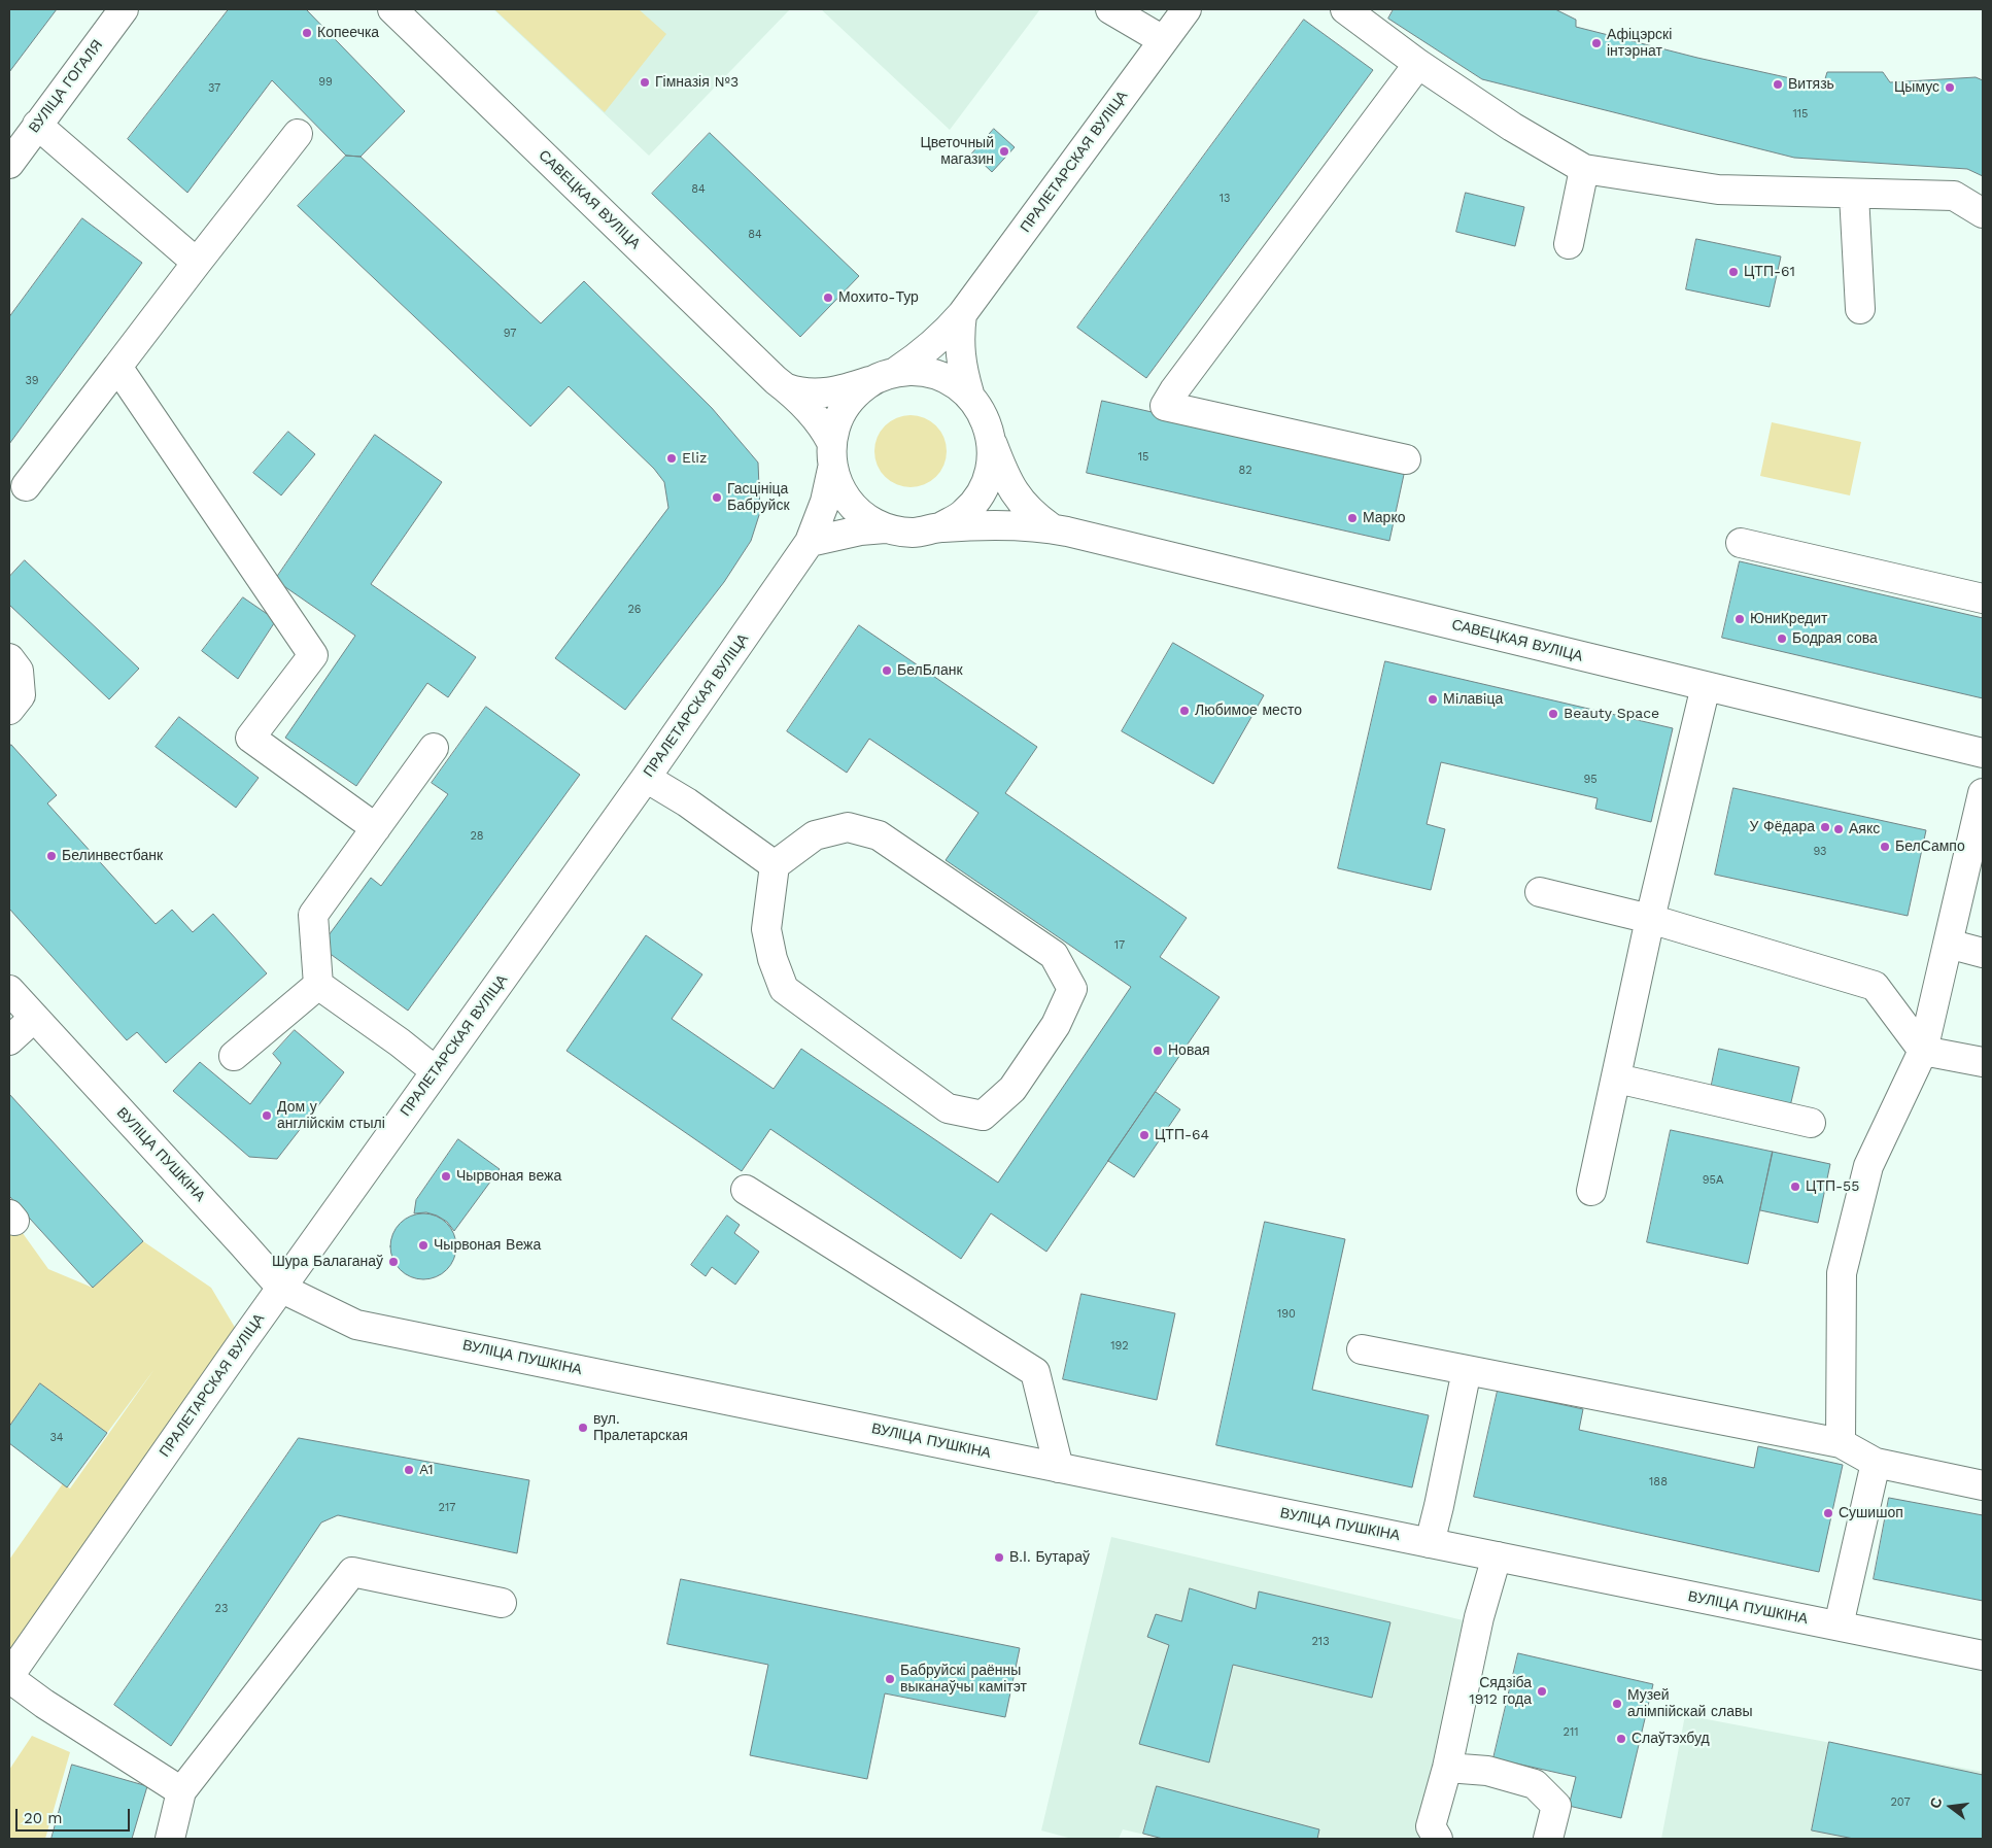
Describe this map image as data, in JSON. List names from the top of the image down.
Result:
{
  "streets": {
    "street": [
      "ВУЛІЦА ГОГАЛЯ",
      "ПРАЛЕТАРСКАЯ ВУЛІЦА",
      "САВЕЦКАЯ ВУЛІЦА",
      "ВУЛІЦА ПУШКІНА"
    ]
  },
  "crossings": [
    ["ПРАЛЕТАРСКАЯ ВУЛІЦА", "САВЕЦКАЯ ВУЛІЦА"],
    ["ПРАЛЕТАРСКАЯ ВУЛІЦА", "ВУЛІЦА ПУШКІНА"]
  ],
  "places": [
    "Копеечка",
    "Афіцэрскі інтэрнат",
    "Гімназія №3",
    "Витязь",
    "Цымус",
    "Цветочный магазин",
    "ЦТП-61",
    "Мохито-Тур",
    "Eliz",
    "Гасцініца Бабруйск",
    "Марко",
    "ЮниКредит",
    "Бодрая сова",
    "БелБланк",
    "Мiлавiца",
    "Любимое место",
    "Beauty Space",
    "У Фёдара",
    "Аякс",
    "БелСампо",
    "Белинвестбанк",
    "Новая",
    "Дом у англійскім стылі",
    "ЦТП-64",
    "Чырвоная вежа",
    "ЦТП-55",
    "Чырвоная Вежа",
    "Шура Балаганаў",
    "вул. Пралетарская",
    "A1",
    "Сушишоп",
    "В.І. Бутараў",
    "Бабруйскі раённы выканаўчы камітэт",
    "Сядзіба 1912 года",
    "Музей алімпійскай славы",
    "Слаўтэхбуд"
  ],
  "house_numbers": [
    "99",
    "37",
    "115",
    "84",
    "13",
    "84",
    "97",
    "39",
    "15",
    "82",
    "26",
    "95",
    "28",
    "93",
    "17",
    "95А",
    "190",
    "192",
    "34",
    "188",
    "217",
    "23",
    "213",
    "211",
    "207"
  ],
  "scale_bar": "20 m",
  "north": "left"
}
